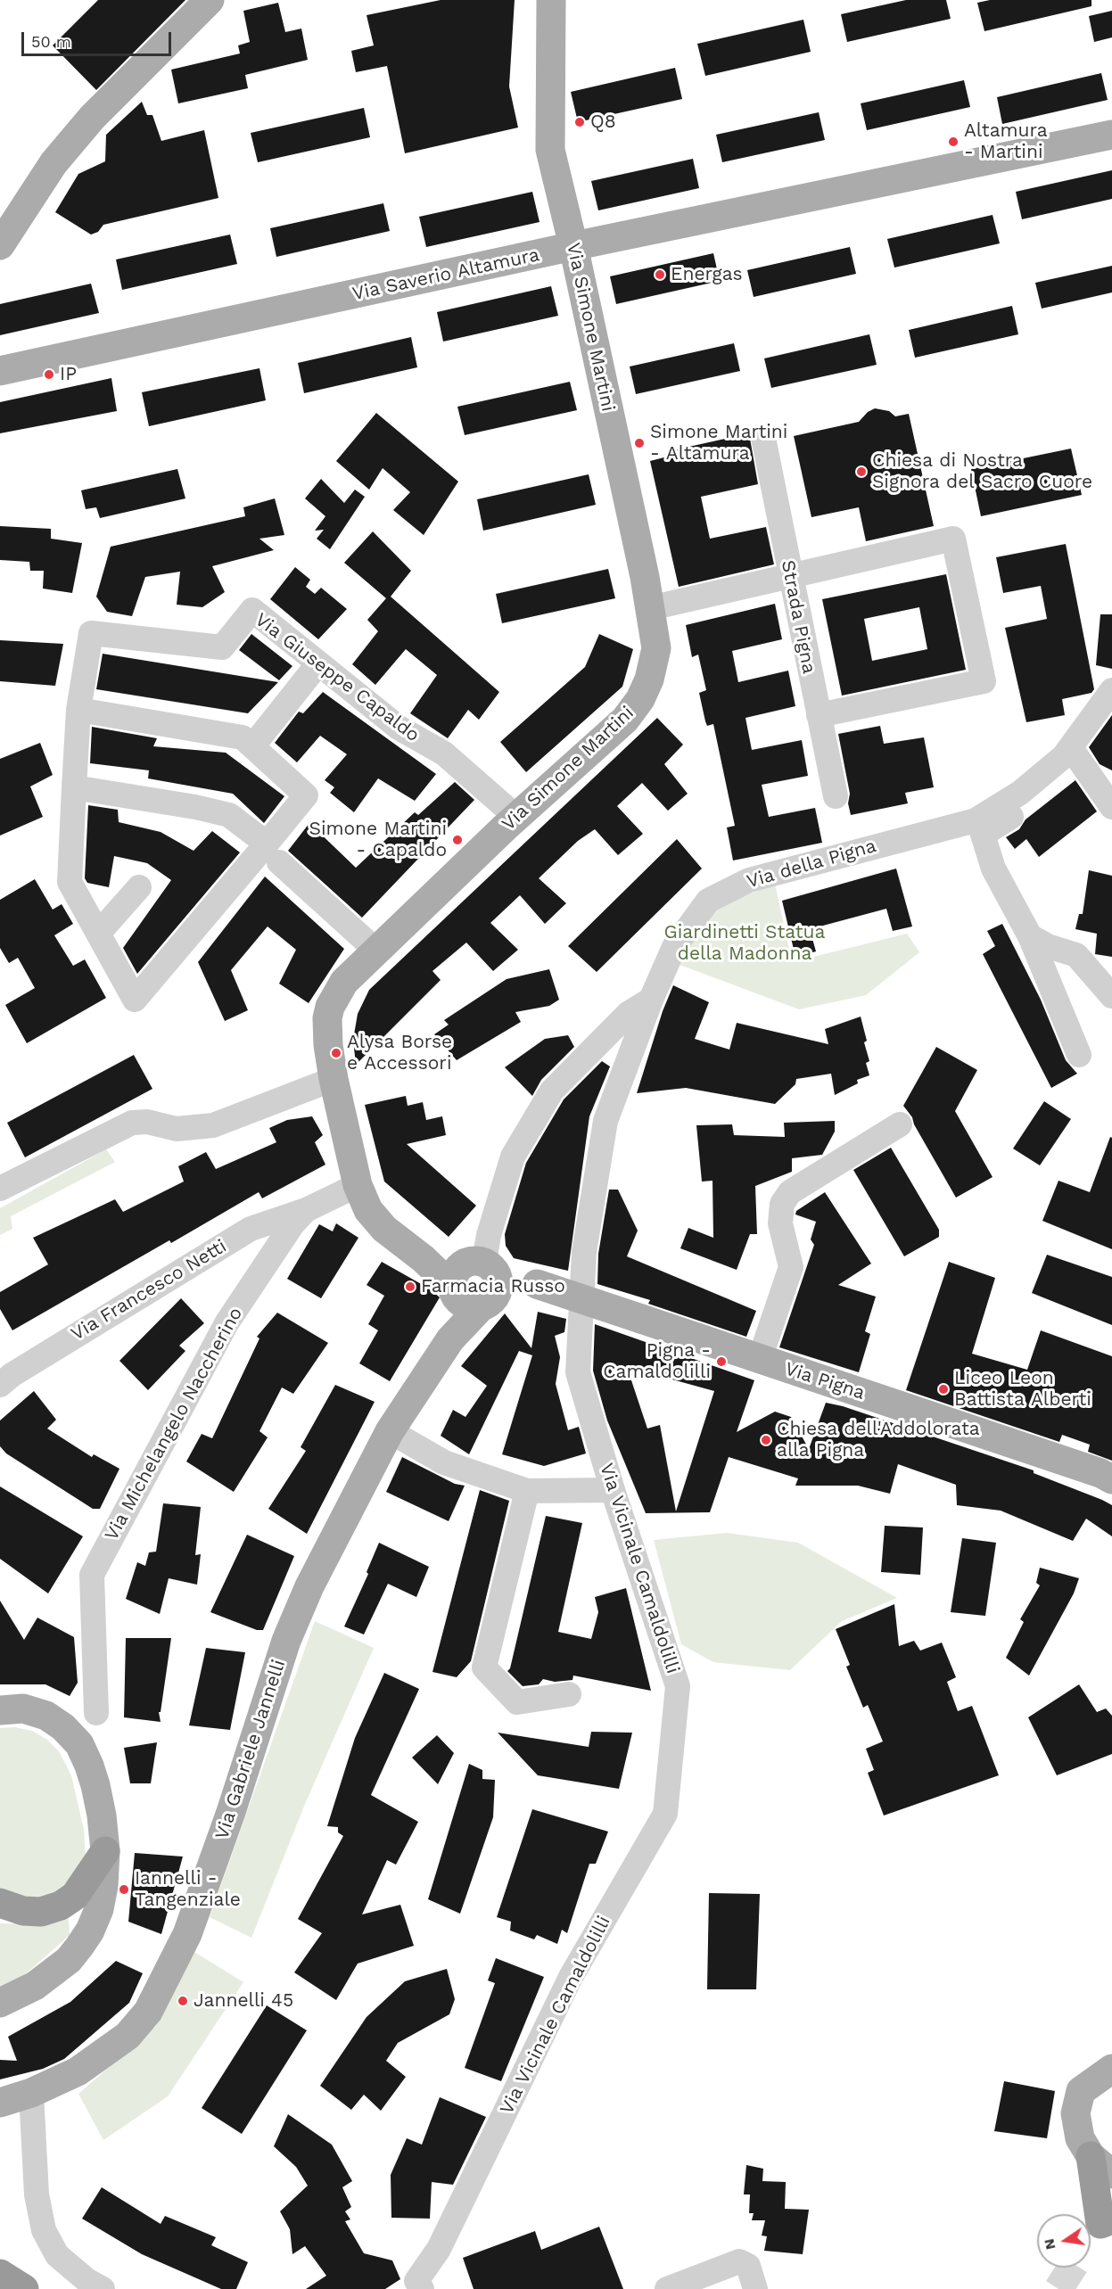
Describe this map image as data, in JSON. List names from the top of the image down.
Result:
{
  "streets": {
    "main road": [
      "Via Saverio Altamura",
      "Via Simone Martini",
      "Via Pigna",
      "Via Gabriele Jannelli"
    ],
    "street": [
      "Strada Pigna",
      "Via Giuseppe Capaldo",
      "Via della Pigna",
      "Via Francesco Netti",
      "Via Michelangelo Naccherino",
      "Via Vicinale Camaldolilli"
    ]
  },
  "crossings": [
    ["Via Saverio Altamura", "Via Simone Martini"],
    ["Via Simone Martini", "Via Giuseppe Capaldo"],
    ["Via Simone Martini", "Via Pigna"],
    ["Via Simone Martini", "Via Michelangelo Naccherino"],
    ["Via Simone Martini", "Via Gabriele Jannelli"],
    ["Via della Pigna", "Via Vicinale Camaldolilli"],
    ["Via Francesco Netti", "Via Michelangelo Naccherino"],
    ["Via Pigna", "Via Gabriele Jannelli"]
  ],
  "parks": ["Giardinetti Statua della Madonna"],
  "places": [
    "Q8",
    "Altamura - Martini",
    "Energas",
    "IP",
    "Simone Martini - Altamura",
    "Chiesa di Nostra Signora del Sacro Cuore",
    "Simone Martini - Capaldo",
    "Alysa Borse e Accessori",
    "Farmacia Russo",
    "Pigna - Camaldolilli",
    "Liceo Leon Battista Alberti",
    "Chiesa dell'Addolorata alla Pigna",
    "Iannelli - Tangenziale",
    "Jannelli 45"
  ],
  "scale_bar": "50 m",
  "north": "left"
}
